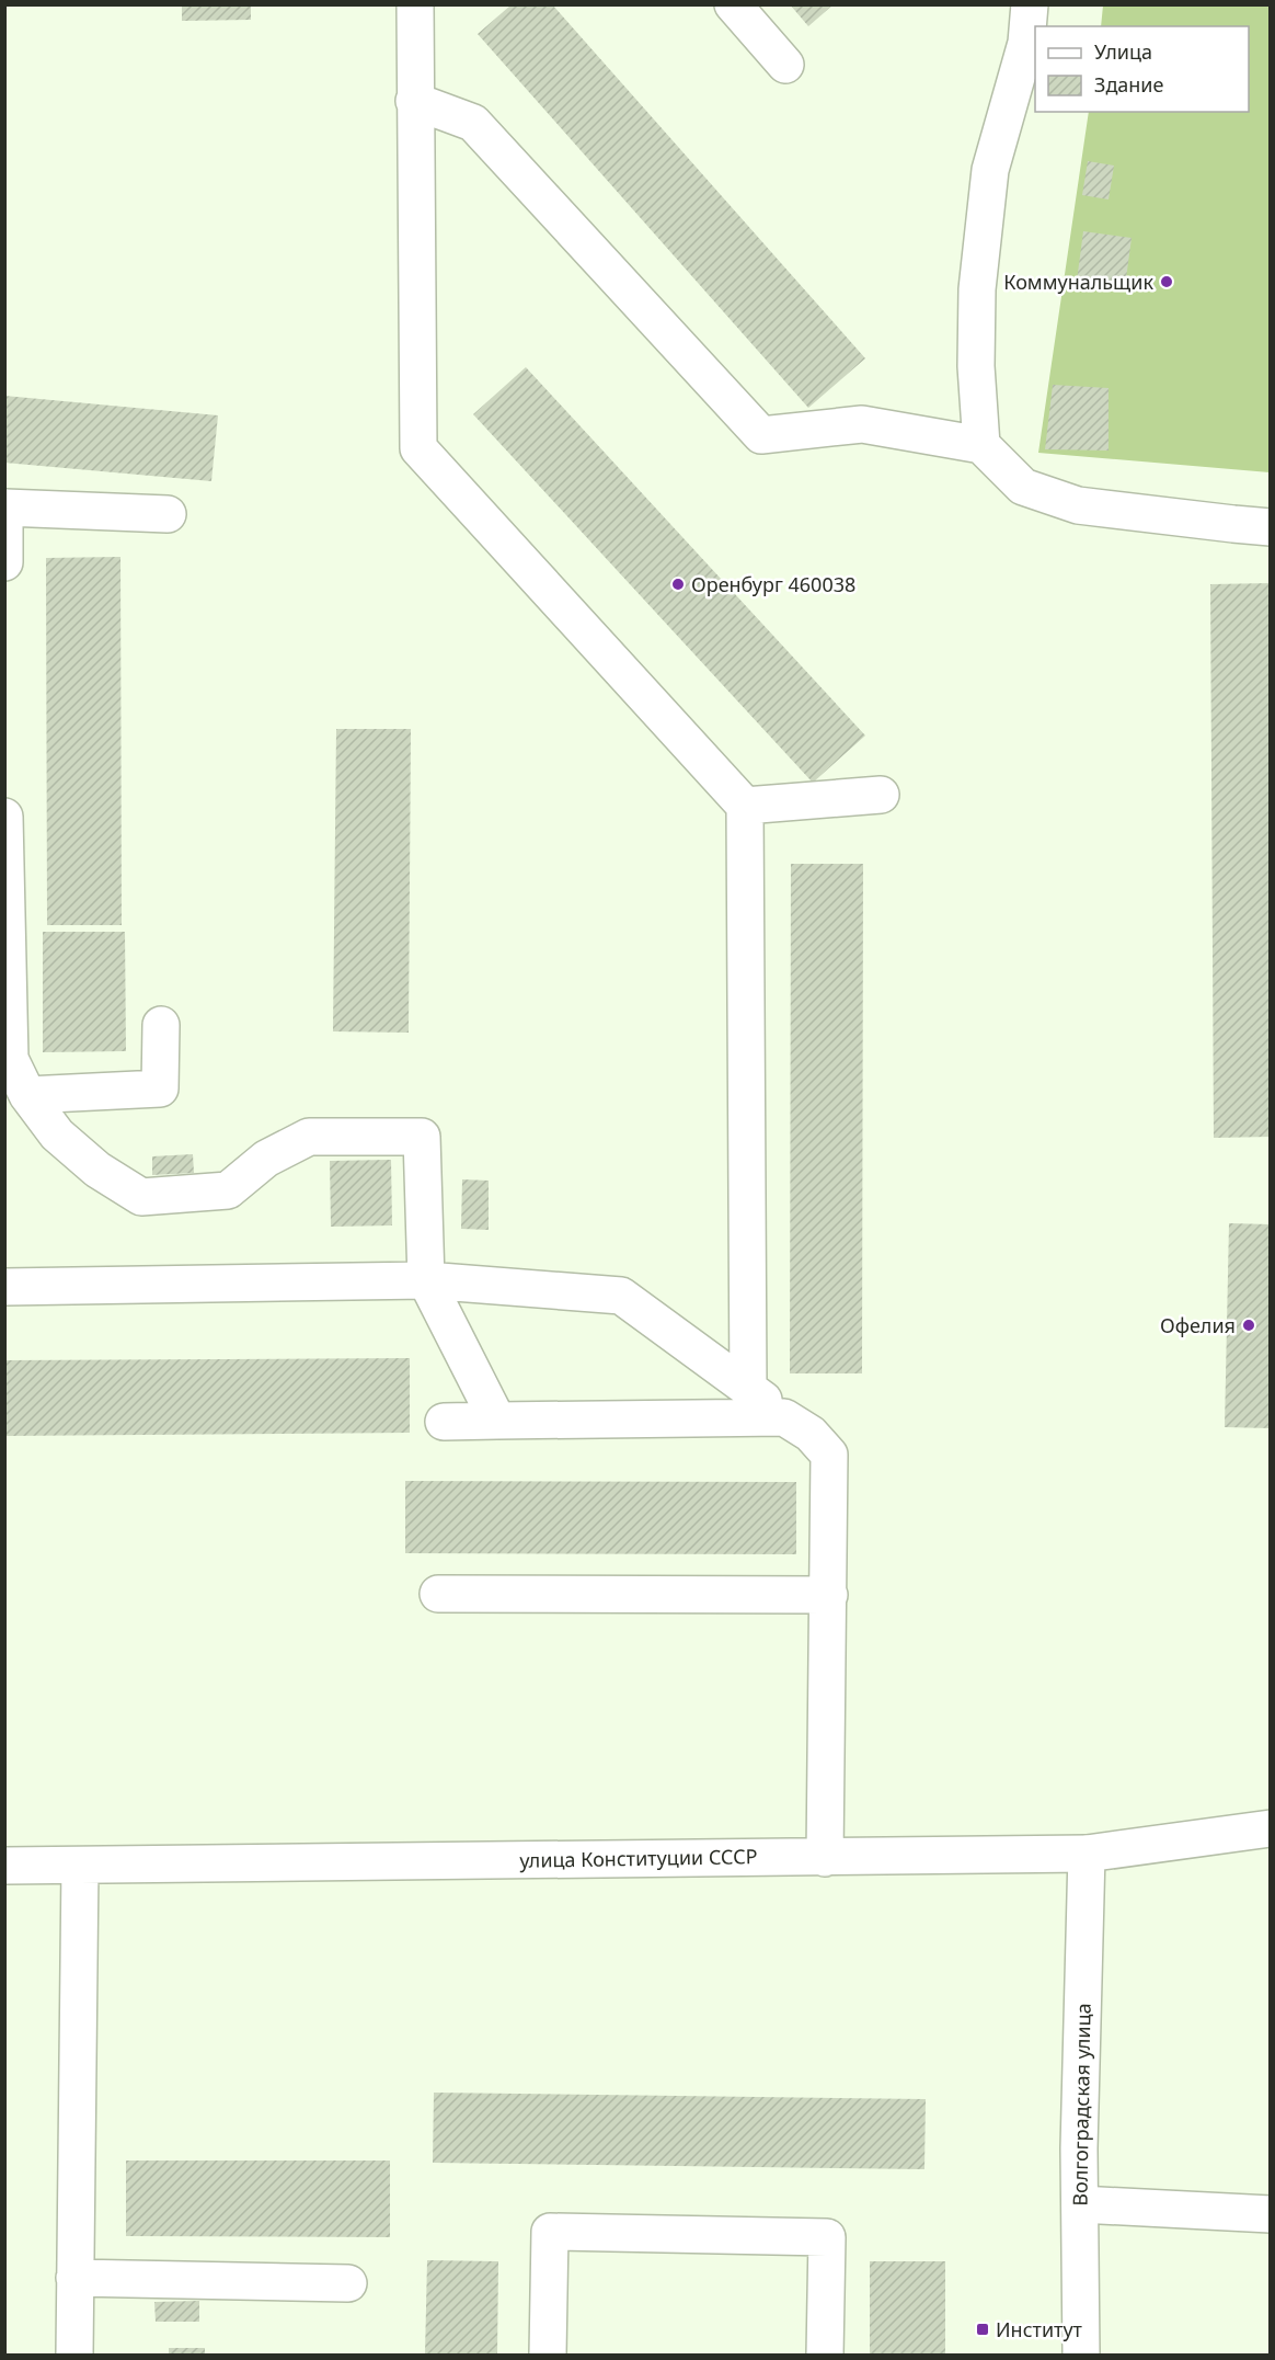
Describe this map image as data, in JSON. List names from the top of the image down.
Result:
{
  "streets": {
    "street": ["улица Конституции СССР", "Волгоградская улица"]
  },
  "crossings": [
    ["улица Конституции СССР", "Волгоградская улица"]
  ],
  "places": {
    "other": ["Коммунальщик", "Оренбург 460038", "Офелия"],
    "transit": ["Институт"]
  },
  "legend": ["Улица", "Здание"]
}
